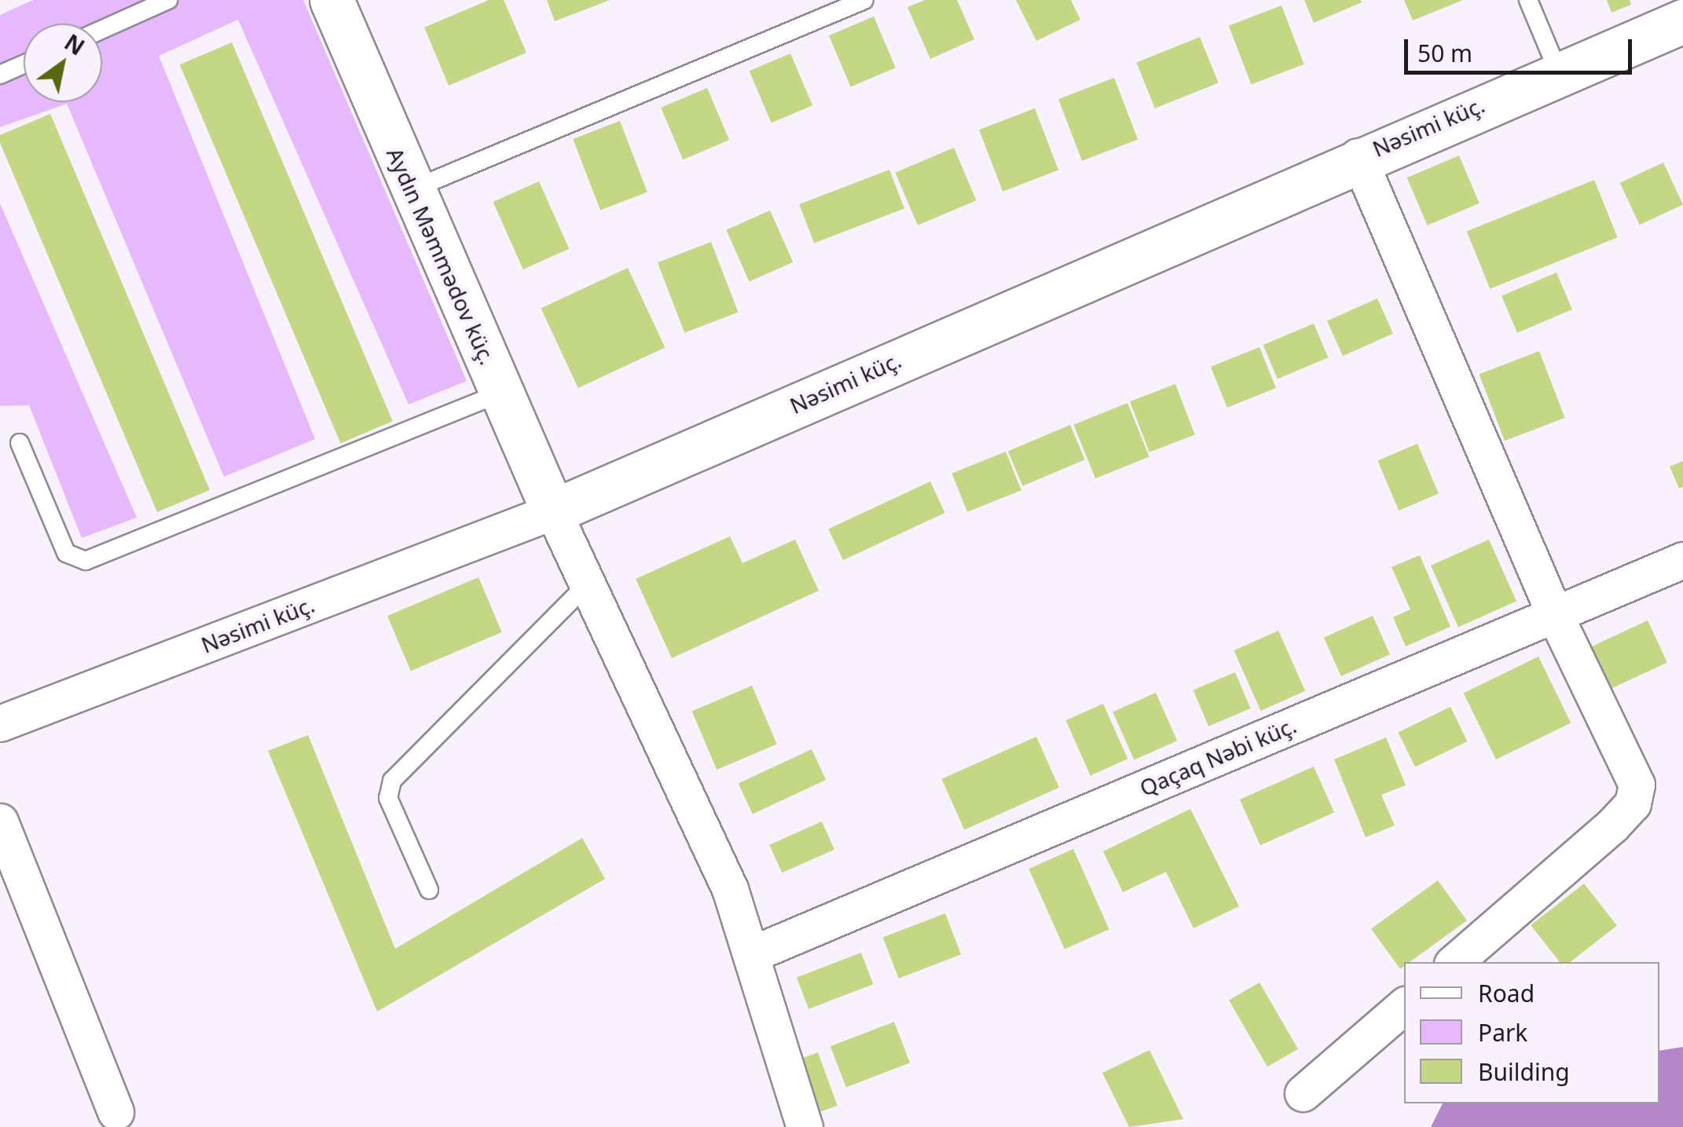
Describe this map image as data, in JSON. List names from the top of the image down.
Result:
{
  "streets": {
    "street": ["Nəsimi küç.", "Aydın Məmmədov küç.", "Qaçaq Nəbi küç."]
  },
  "crossings": [
    ["Nəsimi küç.", "Aydın Məmmədov küç."]
  ],
  "legend": ["Road", "Park", "Building"],
  "scale_bar": "50 m",
  "north": "top right"
}
